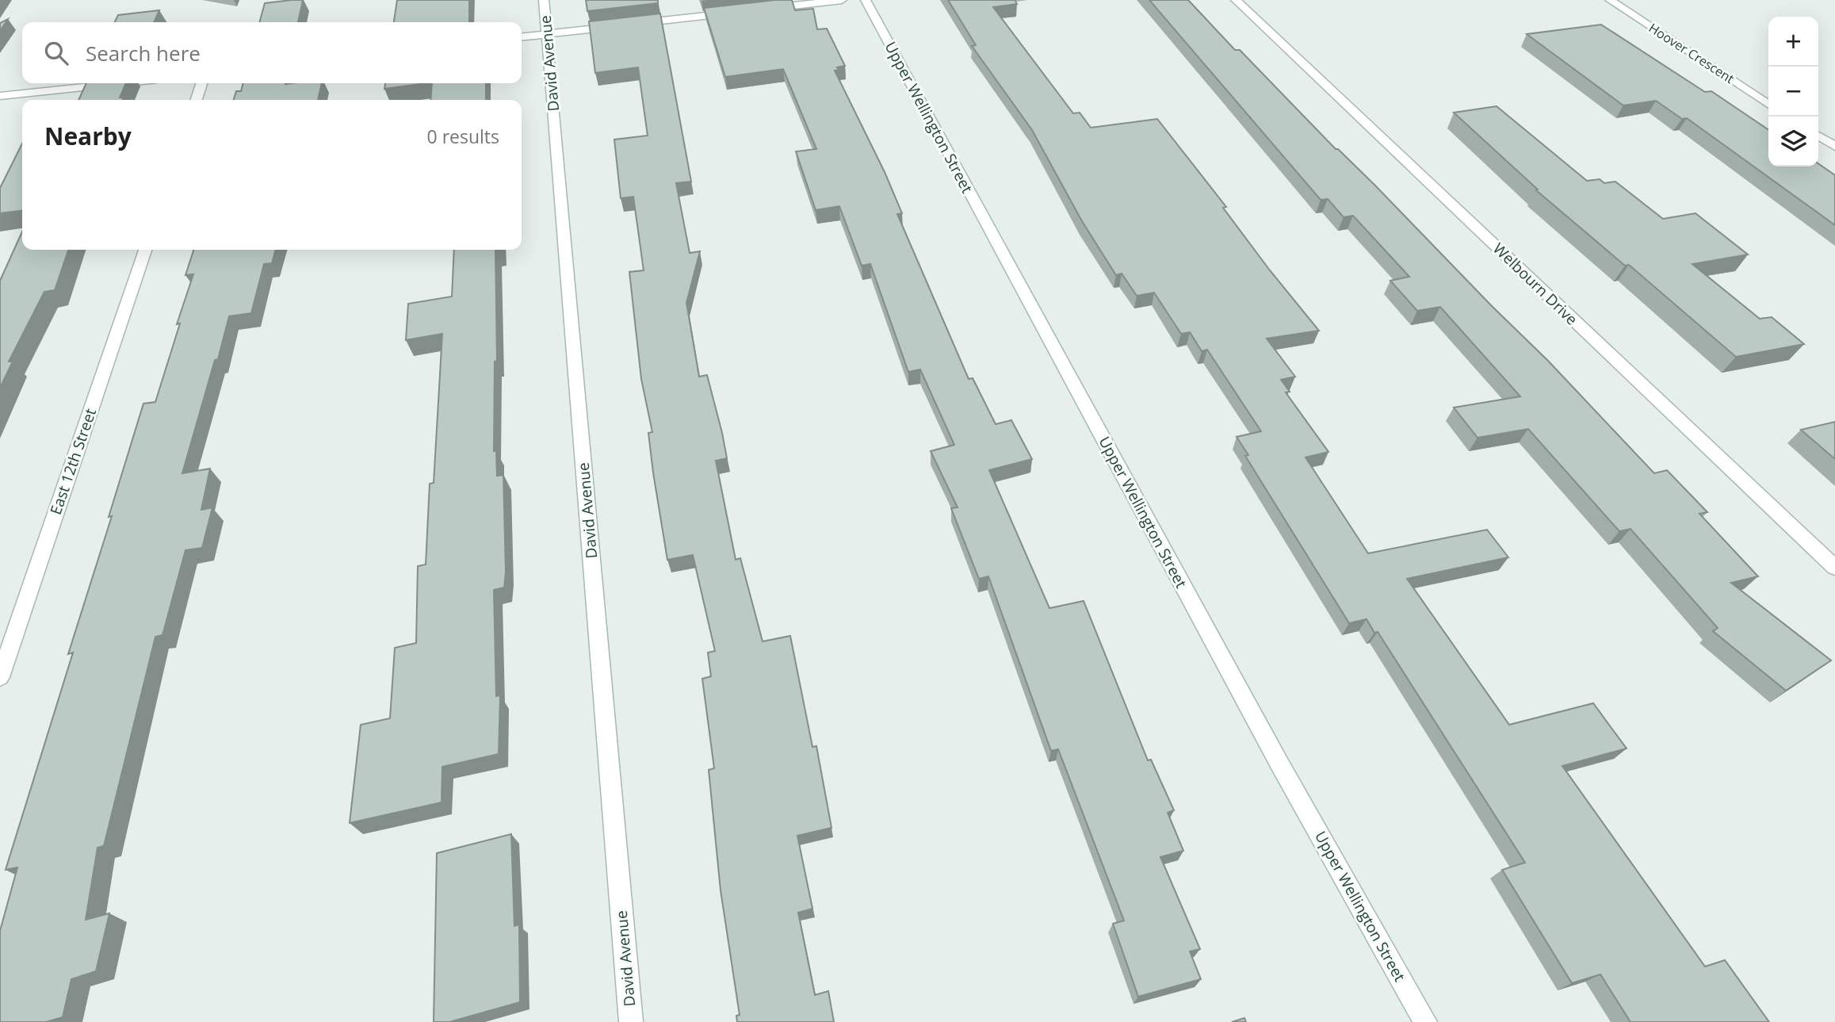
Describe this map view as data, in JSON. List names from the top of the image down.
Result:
{
  "streets": {
    "street": [
      "Hoover Crescent",
      "David Avenue",
      "Upper Wellington Street",
      "Welbourn Drive",
      "East 12th Street"
    ]
  },
  "page": {
    "map_buttons": ["+", "−"],
    "search": "Search here",
    "heading": ["Nearby", "0 results"]
  }
}
